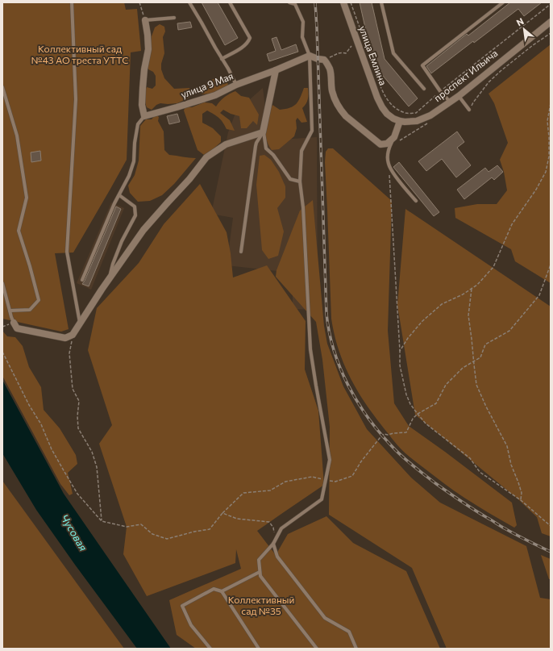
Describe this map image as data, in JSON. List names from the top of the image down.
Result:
{
  "streets": {
    "street": ["улица Емлина", "проспект Ильича", "улица 9 Мая"]
  },
  "crossings": [
    ["улица Емлина", "проспект Ильича"]
  ],
  "water": ["Чусовая"],
  "parks": ["Коллективный сад №43 АО треста УТТС", "Коллективный сад №35"],
  "north": "top left"
}
